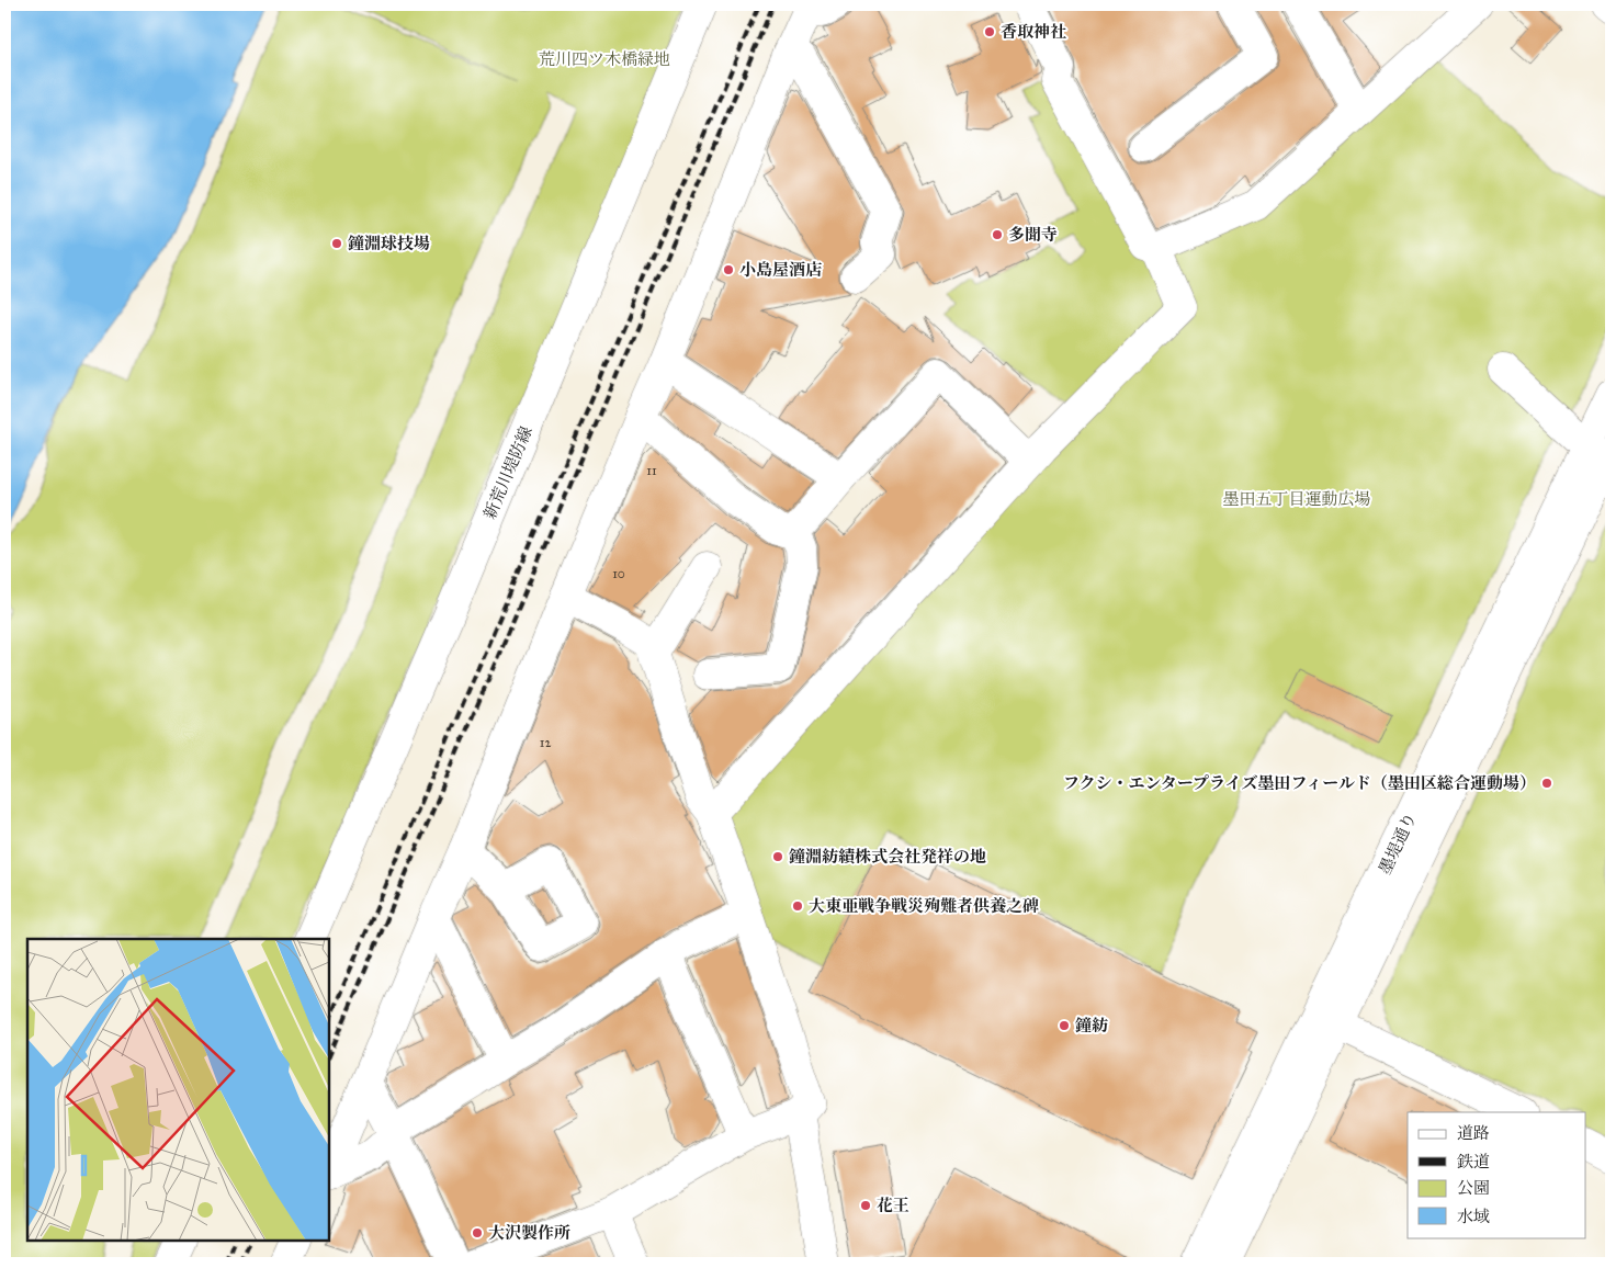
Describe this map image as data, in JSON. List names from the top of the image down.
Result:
{
  "streets": {
    "street": ["新荒川堤防線", "墨堤通り"]
  },
  "parks": ["荒川四ツ木橋緑地", "墨田五丁目運動広場"],
  "places": [
    "香取神社",
    "多聞寺",
    "鐘淵球技場",
    "小島屋酒店",
    "フクシ・エンタープライズ墨田フィールド（墨田区総合運動場）",
    "鐘淵紡績株式会社発祥の地",
    "大東亜戦争戦災殉難者供養之碑",
    "鐘紡",
    "花王",
    "大沢製作所"
  ],
  "house_numbers": ["11", "10", "12"],
  "legend": [
    "道路",
    "鉄道",
    "公園",
    "水域"
  ]
}
